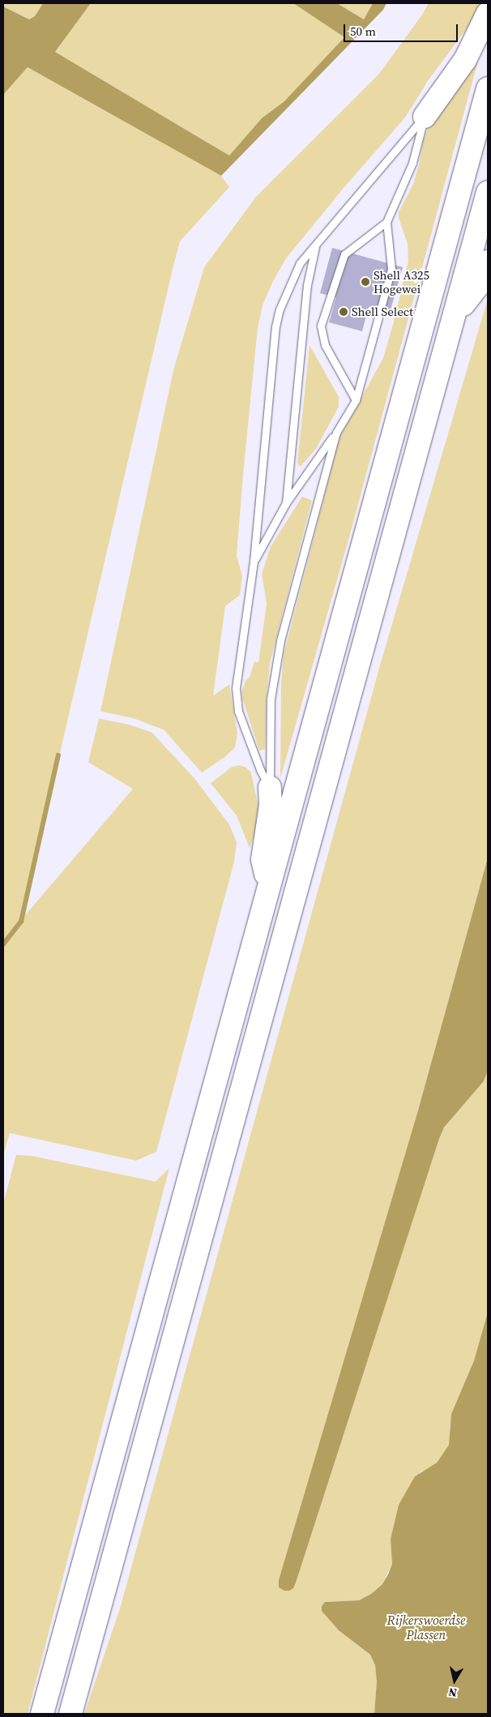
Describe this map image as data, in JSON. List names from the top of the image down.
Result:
{
  "water": ["Rijkerswoerdse Plassen"],
  "places": ["Shell A325 Hogewei", "Shell Select"],
  "scale_bar": "50 m",
  "north": "bottom"
}
